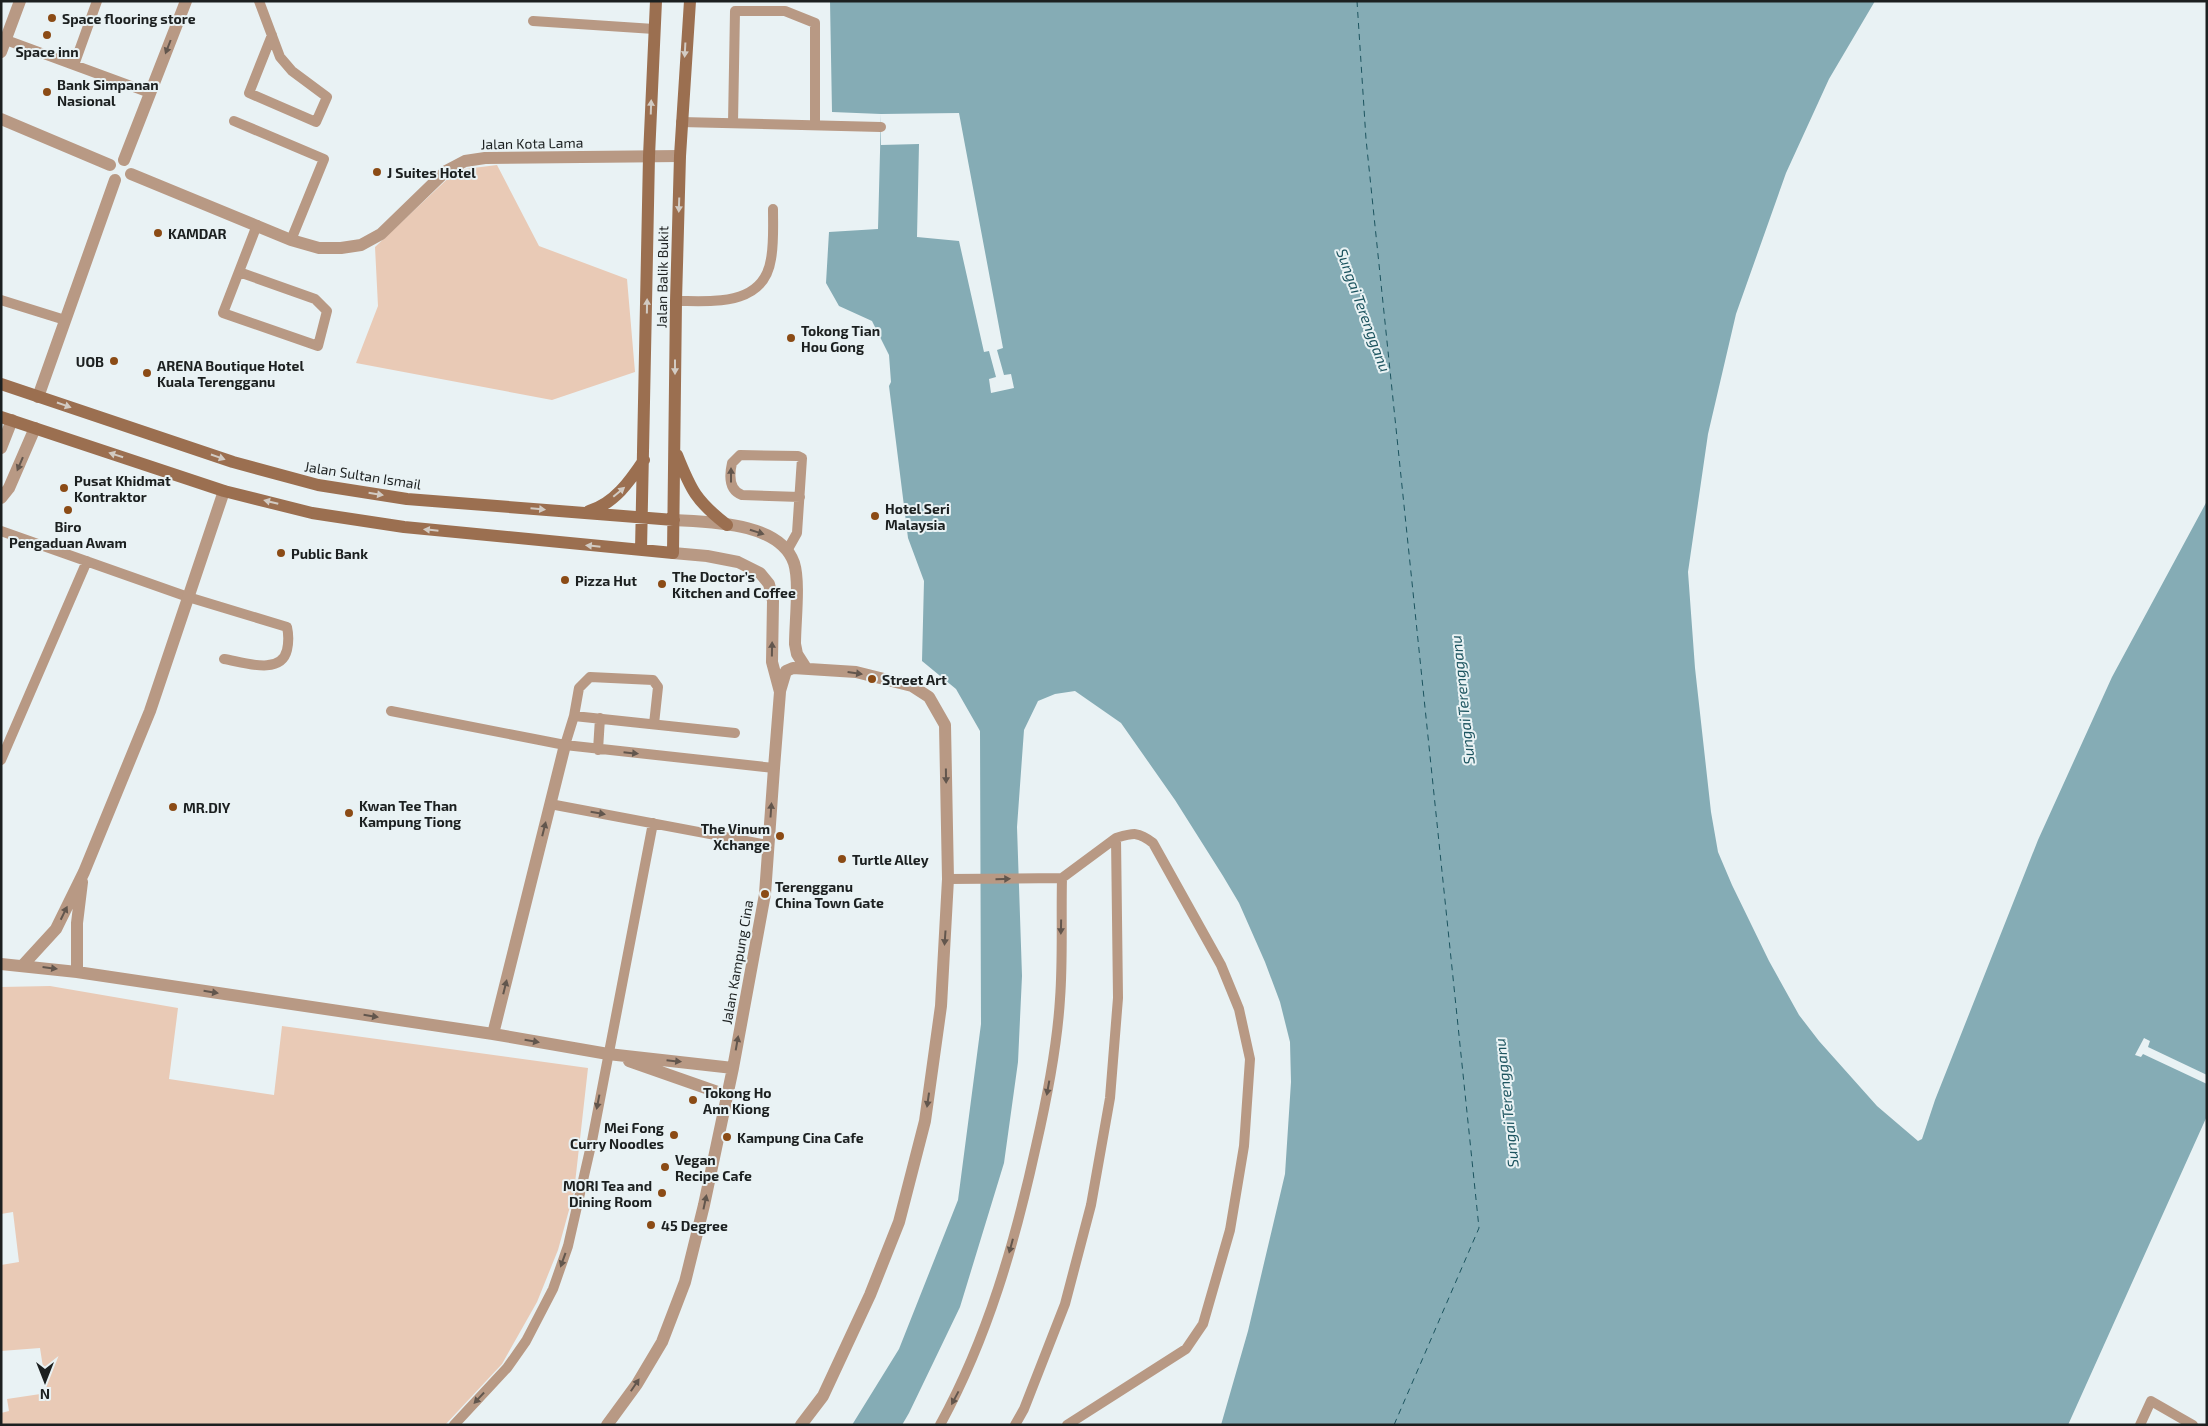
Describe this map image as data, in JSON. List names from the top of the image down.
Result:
{
  "streets": {
    "main road": ["Jalan Balik Bukit", "Jalan Sultan Ismail"],
    "street": ["Jalan Kota Lama", "Jalan Kampung Cina"]
  },
  "crossings": [
    ["Jalan Kota Lama", "Jalan Balik Bukit"],
    ["Jalan Balik Bukit", "Jalan Sultan Ismail"],
    ["Jalan Balik Bukit", "Jalan Kampung Cina"]
  ],
  "one_way": ["Jalan Kampung Cina"],
  "water": ["Sungai Terengganu"],
  "places": [
    "Space flooring store",
    "Space inn",
    "Bank Simpanan Nasional",
    "J Suites Hotel",
    "KAMDAR",
    "Tokong Tian Hou Gong",
    "UOB",
    "ARENA Boutique Hotel Kuala Terengganu",
    "Pusat Khidmat Kontraktor",
    "Biro Pengaduan Awam",
    "Hotel Seri Malaysia",
    "Public Bank",
    "Pizza Hut",
    "The Doctor’s Kitchen and Coffee",
    "Street Art",
    "MR.DIY",
    "Kwan Tee Than Kampung Tiong",
    "The Vinum Xchange",
    "Turtle Alley",
    "Terengganu China Town Gate",
    "Tokong Ho Ann Kiong",
    "Mei Fong Curry Noodles",
    "Kampung Cina Cafe",
    "Vegan Recipe Cafe",
    "MORI Tea and Dining Room",
    "45 Degree"
  ],
  "north": "bottom"
}
